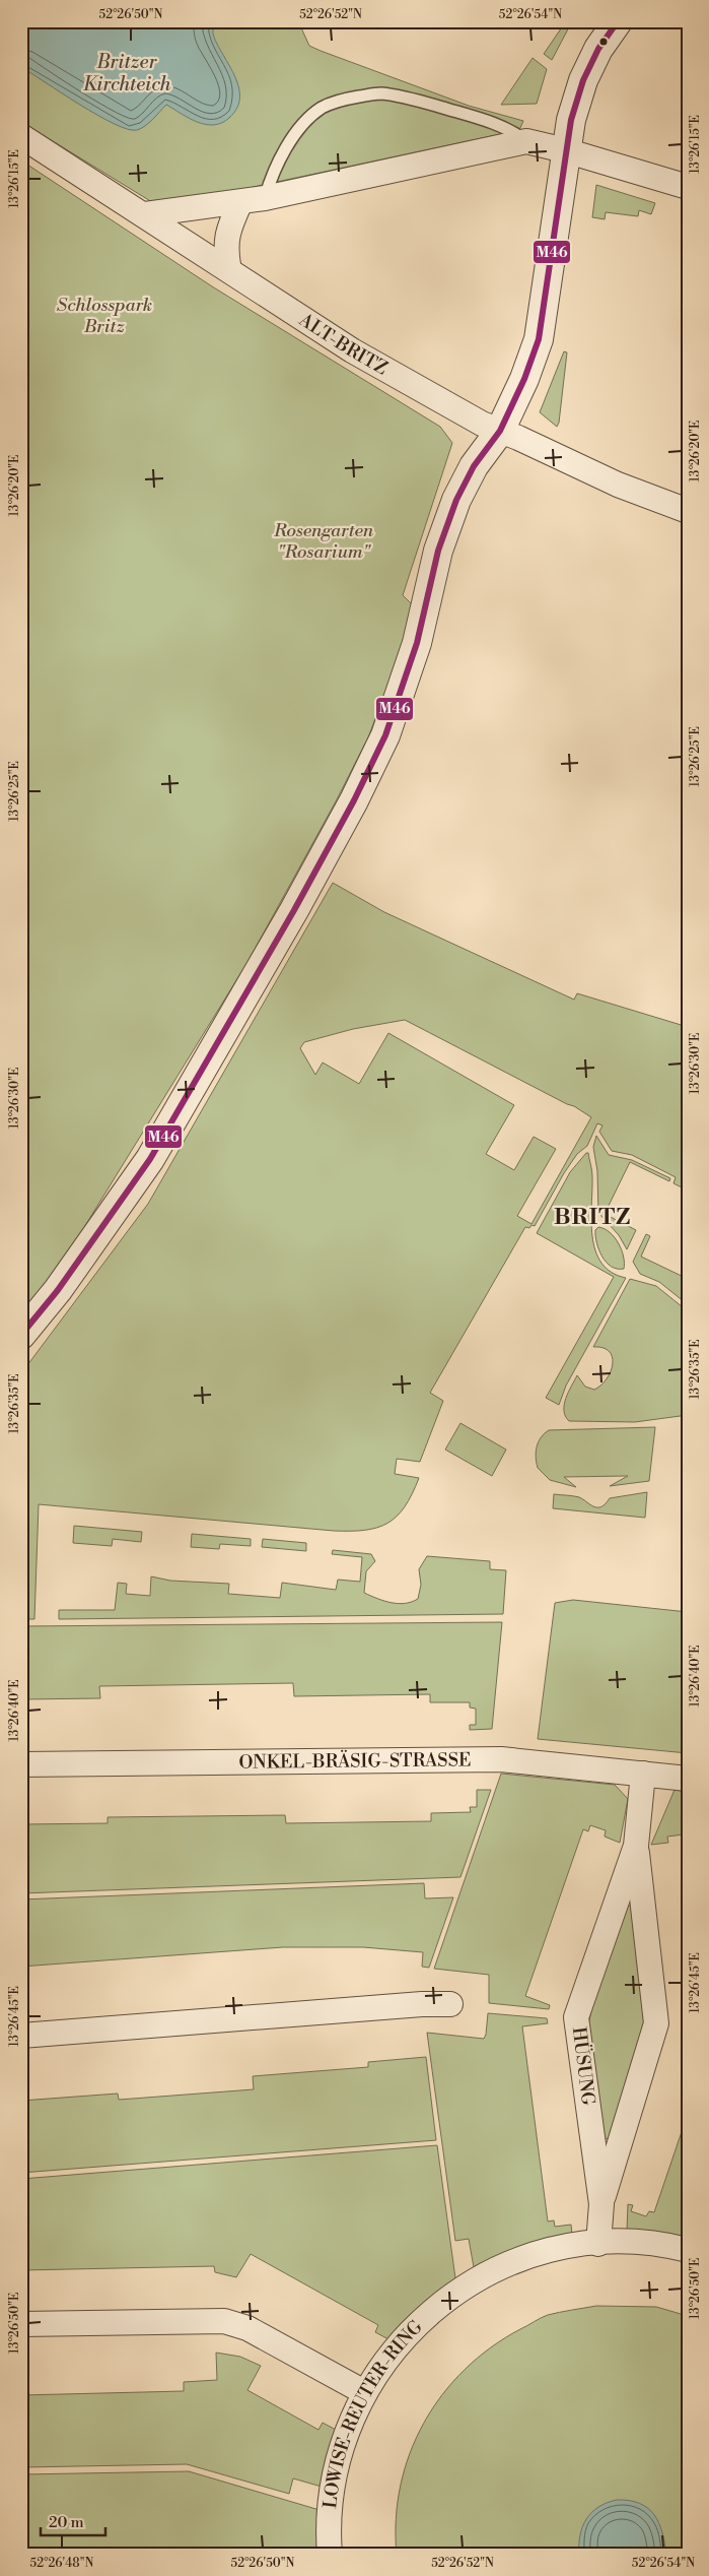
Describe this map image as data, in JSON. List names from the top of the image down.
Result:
{
  "streets": {
    "street": [
      "ALT-BRITZ",
      "ONKEL-BRÄSIG-STRASSE",
      "HÜSUNG",
      "LOWISE-REUTER-RING"
    ]
  },
  "crossings": [
    ["ONKEL-BRÄSIG-STRASSE", "HÜSUNG"],
    ["HÜSUNG", "LOWISE-REUTER-RING"]
  ],
  "districts": ["BRITZ"],
  "water": ["Britzer Kirchteich"],
  "parks": ["Schlosspark Britz", "Rosengarten \"Rosarium\""],
  "lines": ["transit line M46"],
  "scale_bar": "20 m",
  "coordinates": [
    "52°26'50\"N",
    "52°26'52\"N",
    "52°26'54\"N",
    "13°26'15\"E",
    "13°26'20\"E",
    "13°26'25\"E",
    "13°26'30\"E",
    "13°26'35\"E",
    "13°26'40\"E",
    "13°26'45\"E",
    "13°26'50\"E",
    "52°26'48\"N"
  ]
}
